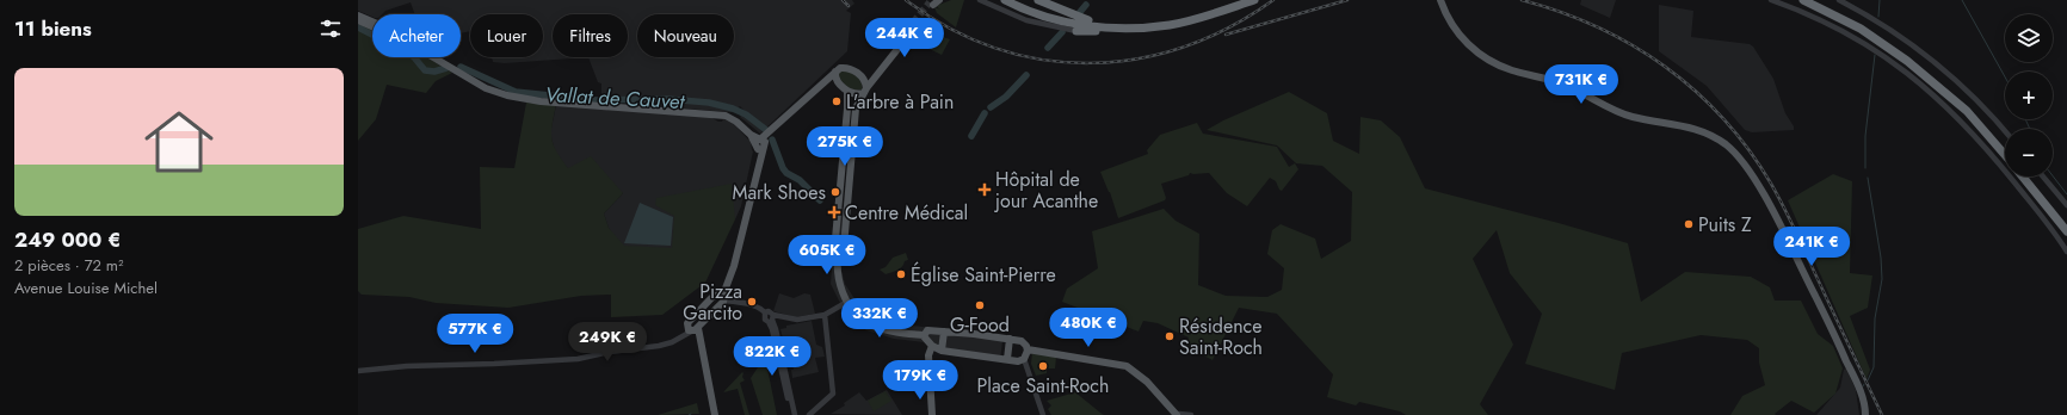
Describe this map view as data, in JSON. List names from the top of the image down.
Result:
{
  "water": ["Vallat de Cauvet"],
  "places": {
    "other": [
      "L'arbre à Pain",
      "Mark Shoes",
      "Puits Z",
      "Église Saint-Pierre",
      "Pizza Garcito",
      "G-Food",
      "Résidence Saint-Roch",
      "Place Saint-Roch"
    ],
    "health": ["Hôpital de jour Acanthe", "Centre Médical"]
  },
  "page": {
    "heading": "11 biens",
    "map_buttons": ["+", "−"],
    "chip": [
      "Acheter",
      "Louer",
      "Filtres",
      "Nouveau"
    ],
    "price": [
      "244K €",
      "731K €",
      "275K €",
      "241K €",
      "605K €",
      "332K €",
      "480K €",
      "577K €",
      "249K €",
      "822K €",
      "179K €"
    ],
    "list": [
      {
        "name": "249 000 €",
        "note": "2 pièces · 72 m² · Avenue Louise Michel"
      }
    ]
  }
}
